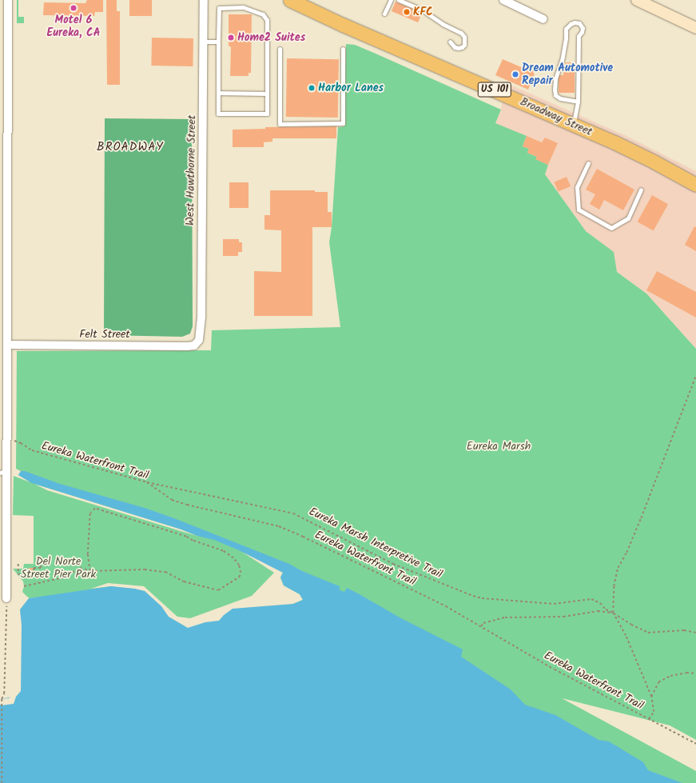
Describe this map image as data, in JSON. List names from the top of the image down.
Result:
{
  "streets": {
    "highway": ["US 101", "Broadway Street"],
    "street": ["West Hawthorne Street", "Felt Street"],
    "path": ["Eureka Waterfront Trail", "Eureka Marsh Interpretive Trail"]
  },
  "crossings": [
    ["West Hawthorne Street", "Felt Street"],
    ["Eureka Waterfront Trail", "Eureka Marsh Interpretive Trail"]
  ],
  "districts": ["BROADWAY"],
  "parks": ["Eureka Marsh", "Del Norte Street Pier Park"],
  "places": [
    "Motel 6 Eureka, CA",
    "KFC",
    "Home2 Suites",
    "Dream Automotive Repair",
    "Harbor Lanes"
  ]
}
